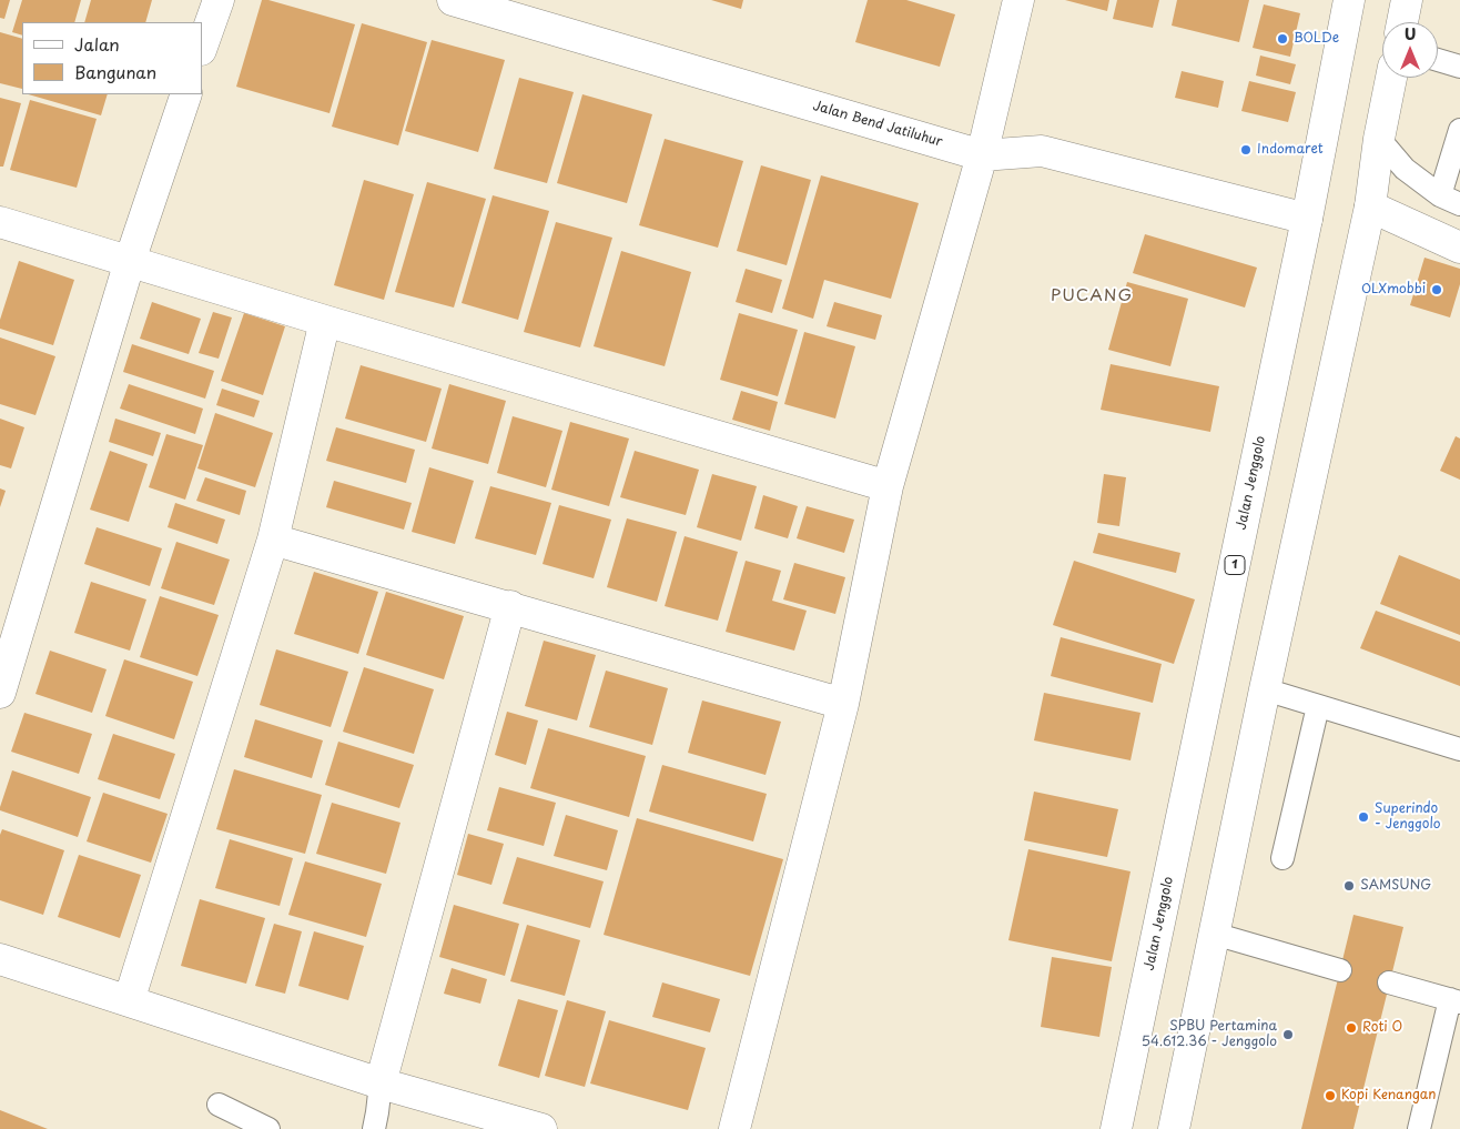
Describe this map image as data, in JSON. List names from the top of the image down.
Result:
{
  "streets": {
    "main road": ["Jalan Bend Jatiluhur", "Jalan Jenggolo", "1"]
  },
  "crossings": [
    ["Jalan Bend Jatiluhur", "Jalan Jenggolo"]
  ],
  "districts": ["PUCANG"],
  "places": [
    "BOLDe",
    "Indomaret",
    "OLXmobbi",
    "Superindo - Jenggolo",
    "SAMSUNG",
    "Roti O",
    "SPBU Pertamina 54.612.36 - Jenggolo",
    "Kopi Kenangan"
  ],
  "legend": ["Jalan", "Bangunan"],
  "north": "top"
}
